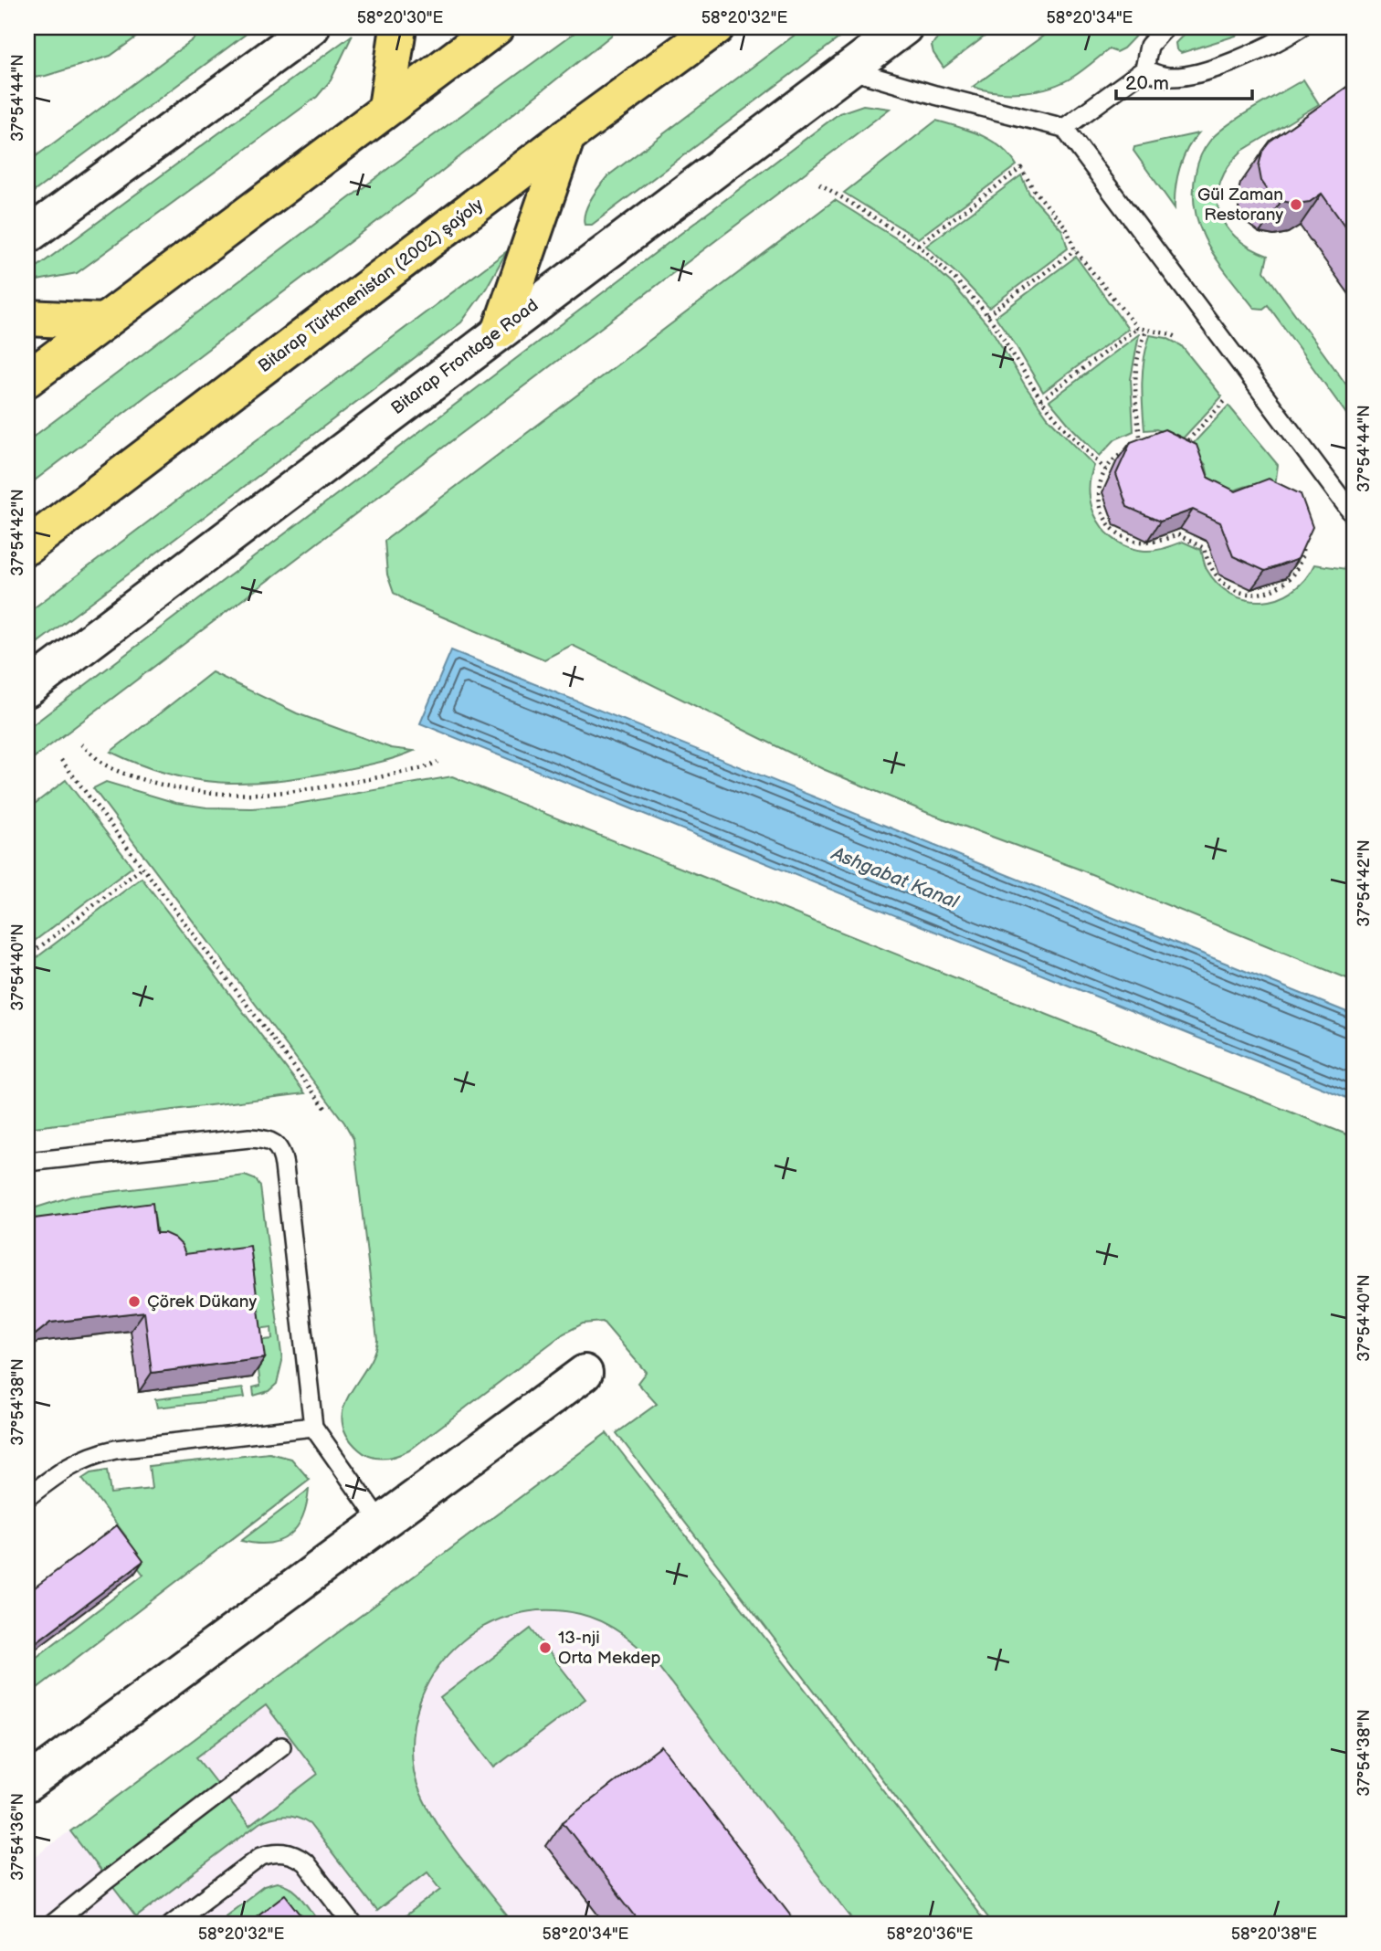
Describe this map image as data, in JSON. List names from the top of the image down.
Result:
{
  "streets": {
    "main road": ["Bitarap Türkmenistan (2002) şaýoly"],
    "street": ["Bitarap Frontage Road"]
  },
  "water": ["Ashgabat Kanal"],
  "places": ["Gül Zaman Restorany", "Çörek Dükany", "13-nji Orta Mekdep"],
  "scale_bar": "20 m",
  "coordinates": [
    "58°20'30\"E",
    "58°20'32\"E",
    "58°20'34\"E",
    "37°54'44\"N",
    "37°54'42\"N",
    "37°54'40\"N",
    "37°54'38\"N",
    "37°54'36\"N",
    "58°20'36\"E",
    "58°20'38\"E"
  ]
}
